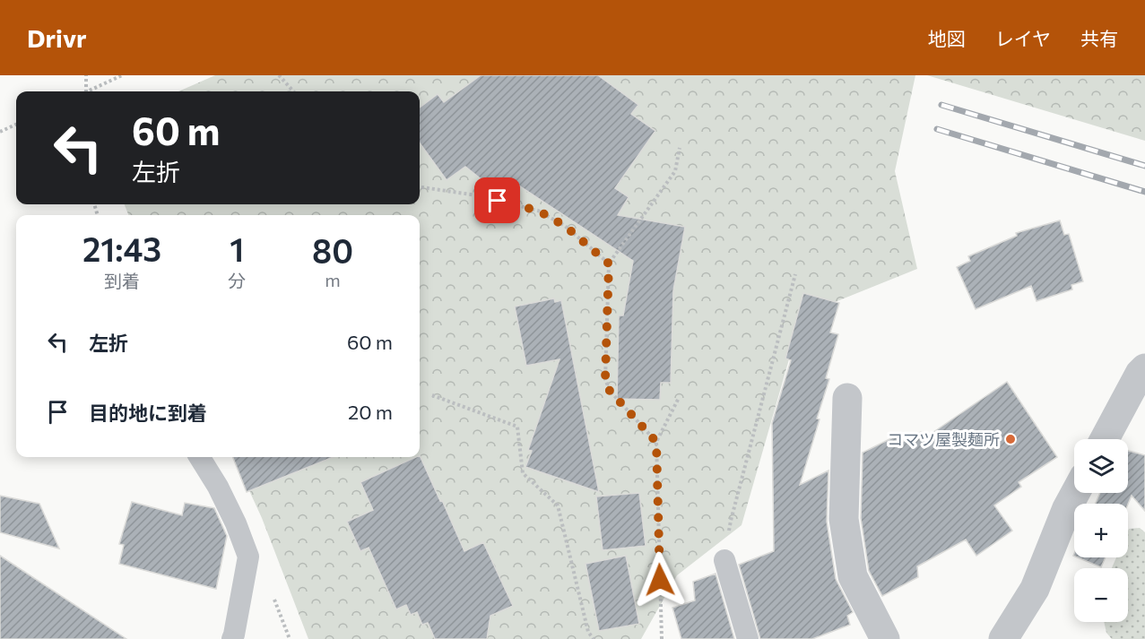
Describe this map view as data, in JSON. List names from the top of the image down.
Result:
{
  "places": ["コマツ屋製麺所"],
  "page": {
    "header": "Drivr",
    "nav": ["地図", "レイヤ", "共有"],
    "turn": ["60 m", "左折"],
    "eta": [
      "21:43",
      "到着",
      "1",
      "分",
      "80",
      "m"
    ],
    "list": [
      {
        "name": "左折",
        "value": "60 m"
      },
      {
        "name": "目的地に到着",
        "value": "20 m"
      }
    ],
    "map_buttons": ["+", "−"]
  }
}
